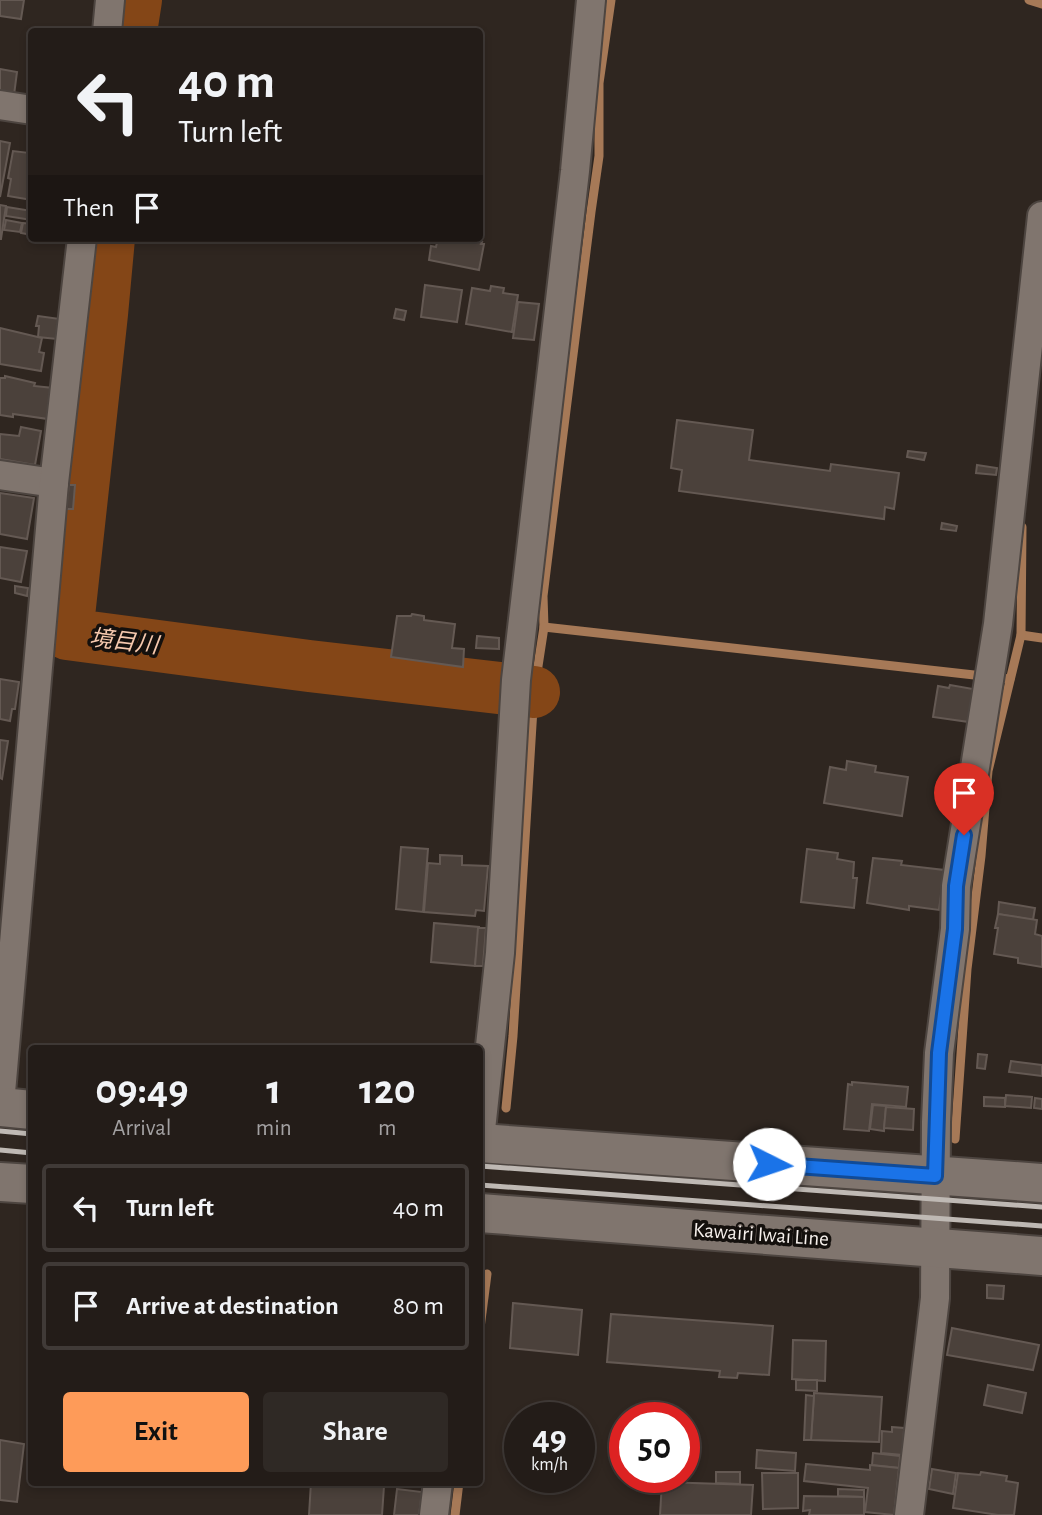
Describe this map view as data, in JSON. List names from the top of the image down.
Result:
{
  "streets": {
    "main road": ["Kawairi Iwai Line"]
  },
  "water": ["境目川"],
  "page": {
    "turn": ["40 m", "Turn left"],
    "then": "Then",
    "eta": [
      "09:49",
      "Arrival",
      "1",
      "min",
      "120",
      "m"
    ],
    "list": [
      {
        "name": "Turn left",
        "value": "40 m"
      },
      {
        "name": "Arrive at destination",
        "value": "80 m"
      }
    ],
    "buttons": ["Exit", "Share"],
    "speed": "49 km/h",
    "limit": "50"
  }
}
